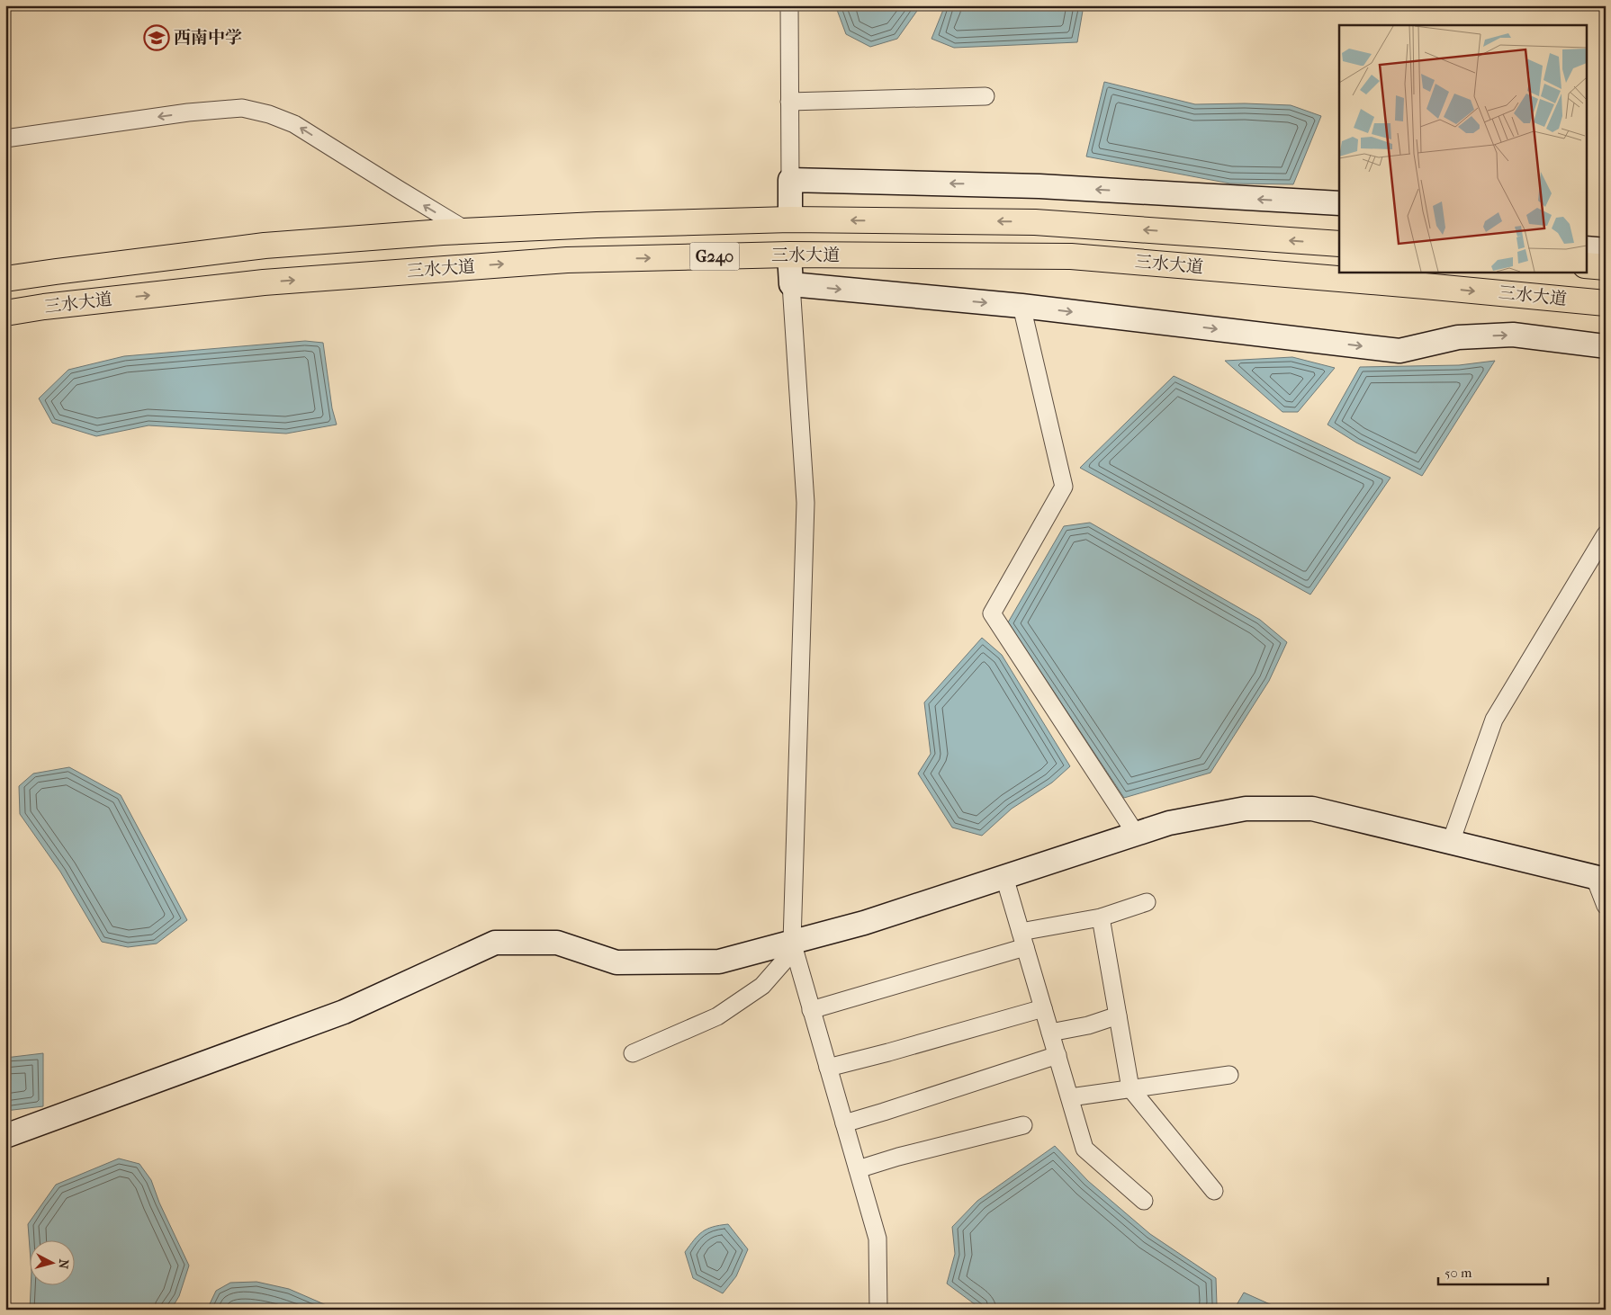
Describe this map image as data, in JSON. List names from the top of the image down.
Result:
{
  "streets": {
    "highway": ["三水大道", "G240"]
  },
  "places": {
    "school or university": ["西南中学"]
  },
  "scale_bar": "50 m",
  "north": "right"
}
